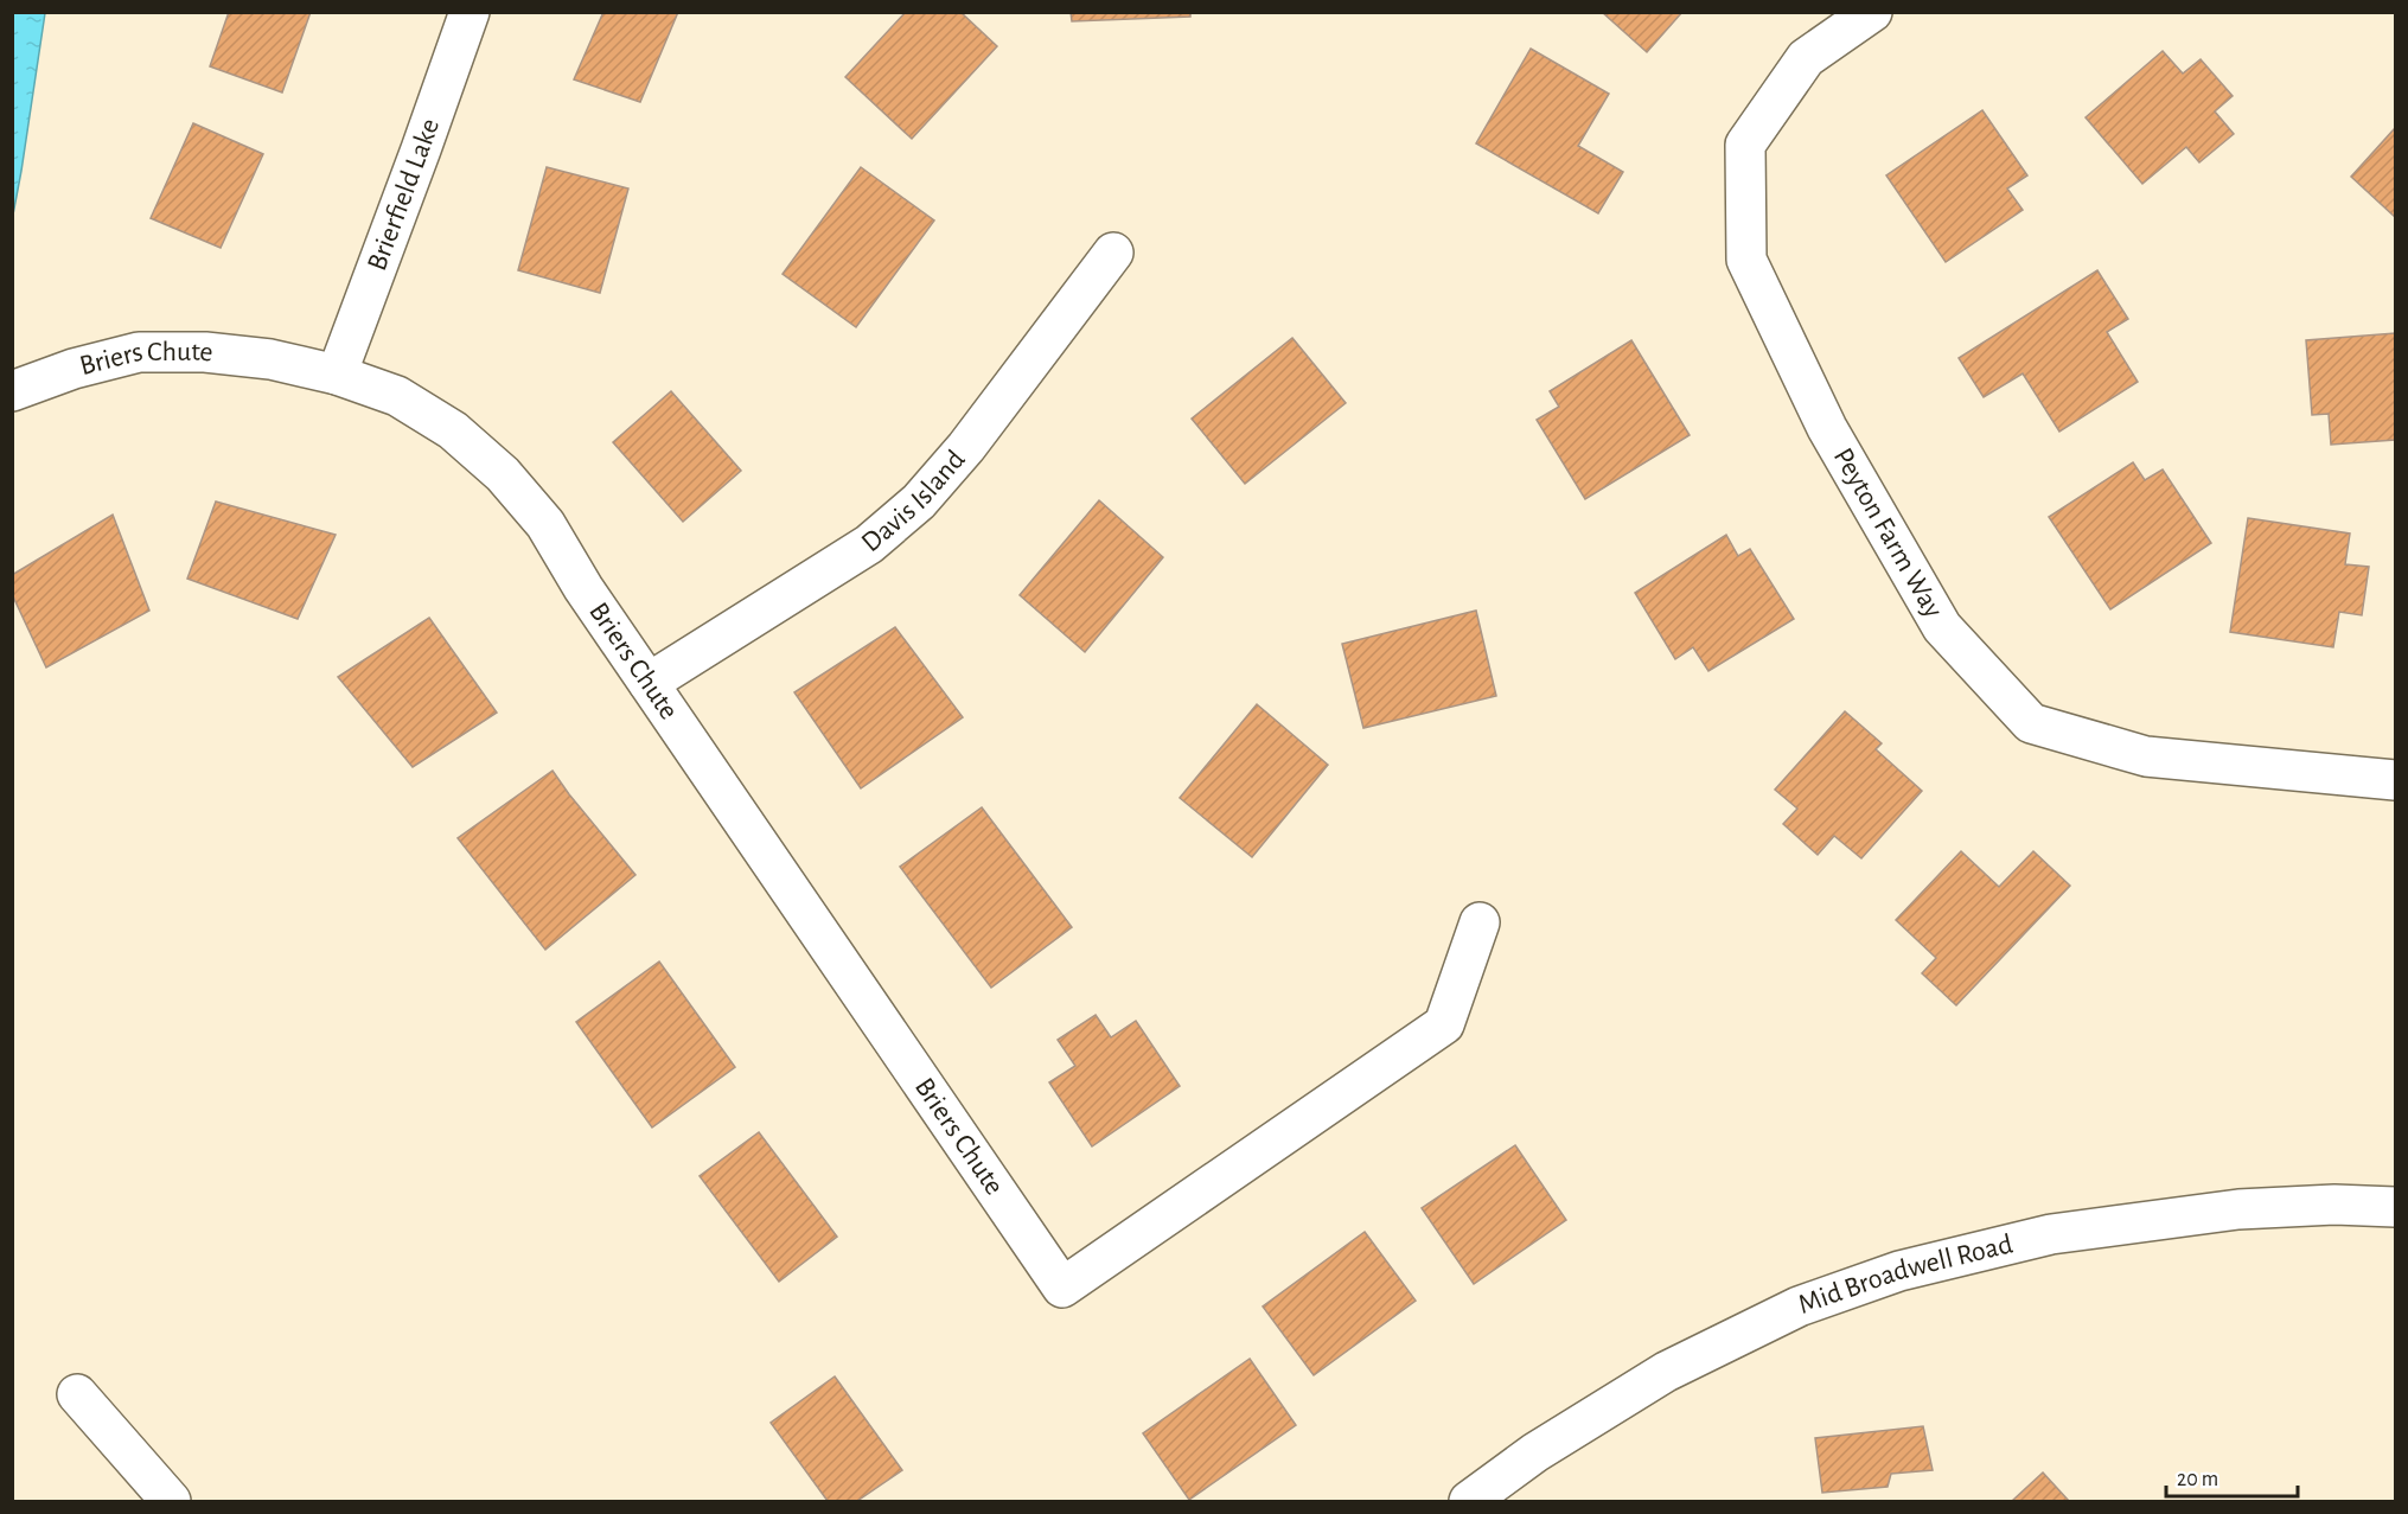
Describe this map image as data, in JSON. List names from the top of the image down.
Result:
{
  "streets": {
    "street": [
      "Brierfield Lake",
      "Briers Chute",
      "Davis Island",
      "Peyton Farm Way",
      "Mid Broadwell Road"
    ]
  },
  "crossings": [
    ["Brierfield Lake", "Briers Chute"],
    ["Briers Chute", "Davis Island"]
  ],
  "scale_bar": "20 m"
}
